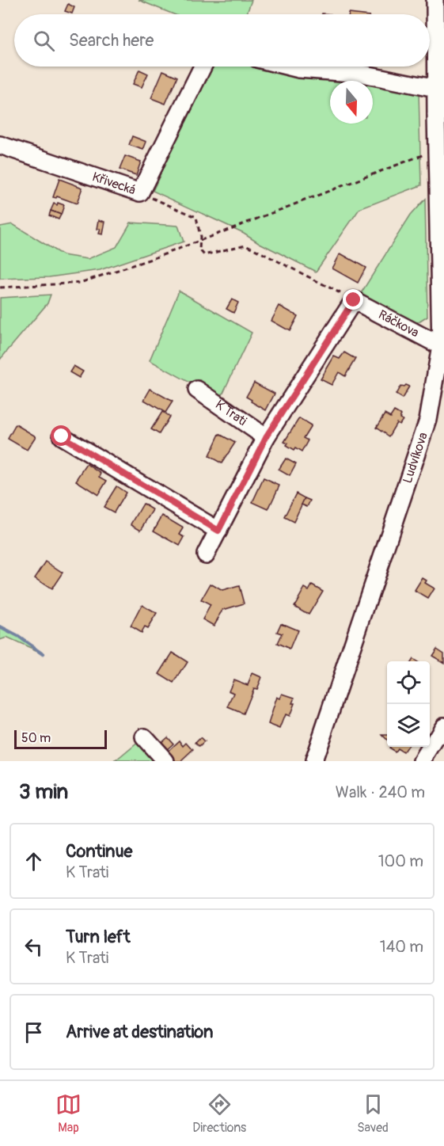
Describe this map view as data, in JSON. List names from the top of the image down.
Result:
{
  "streets": {
    "street": [
      "Křivecká",
      "Ráčkova",
      "K Trati",
      "Ludvíkova"
    ]
  },
  "crossings": [
    ["Ráčkova", "Ludvíkova"]
  ],
  "scale_bar": "50 m",
  "north": "bottom",
  "page": {
    "search": "Search here",
    "scale": "50 m",
    "heading": ["3 min", "Walk · 240 m"],
    "list": [
      ["Continue", "K Trati", "100 m"],
      ["Turn left", "K Trati", "140 m"],
      "Arrive at destination"
    ],
    "nav": ["Map", "Directions", "Saved"]
  }
}
